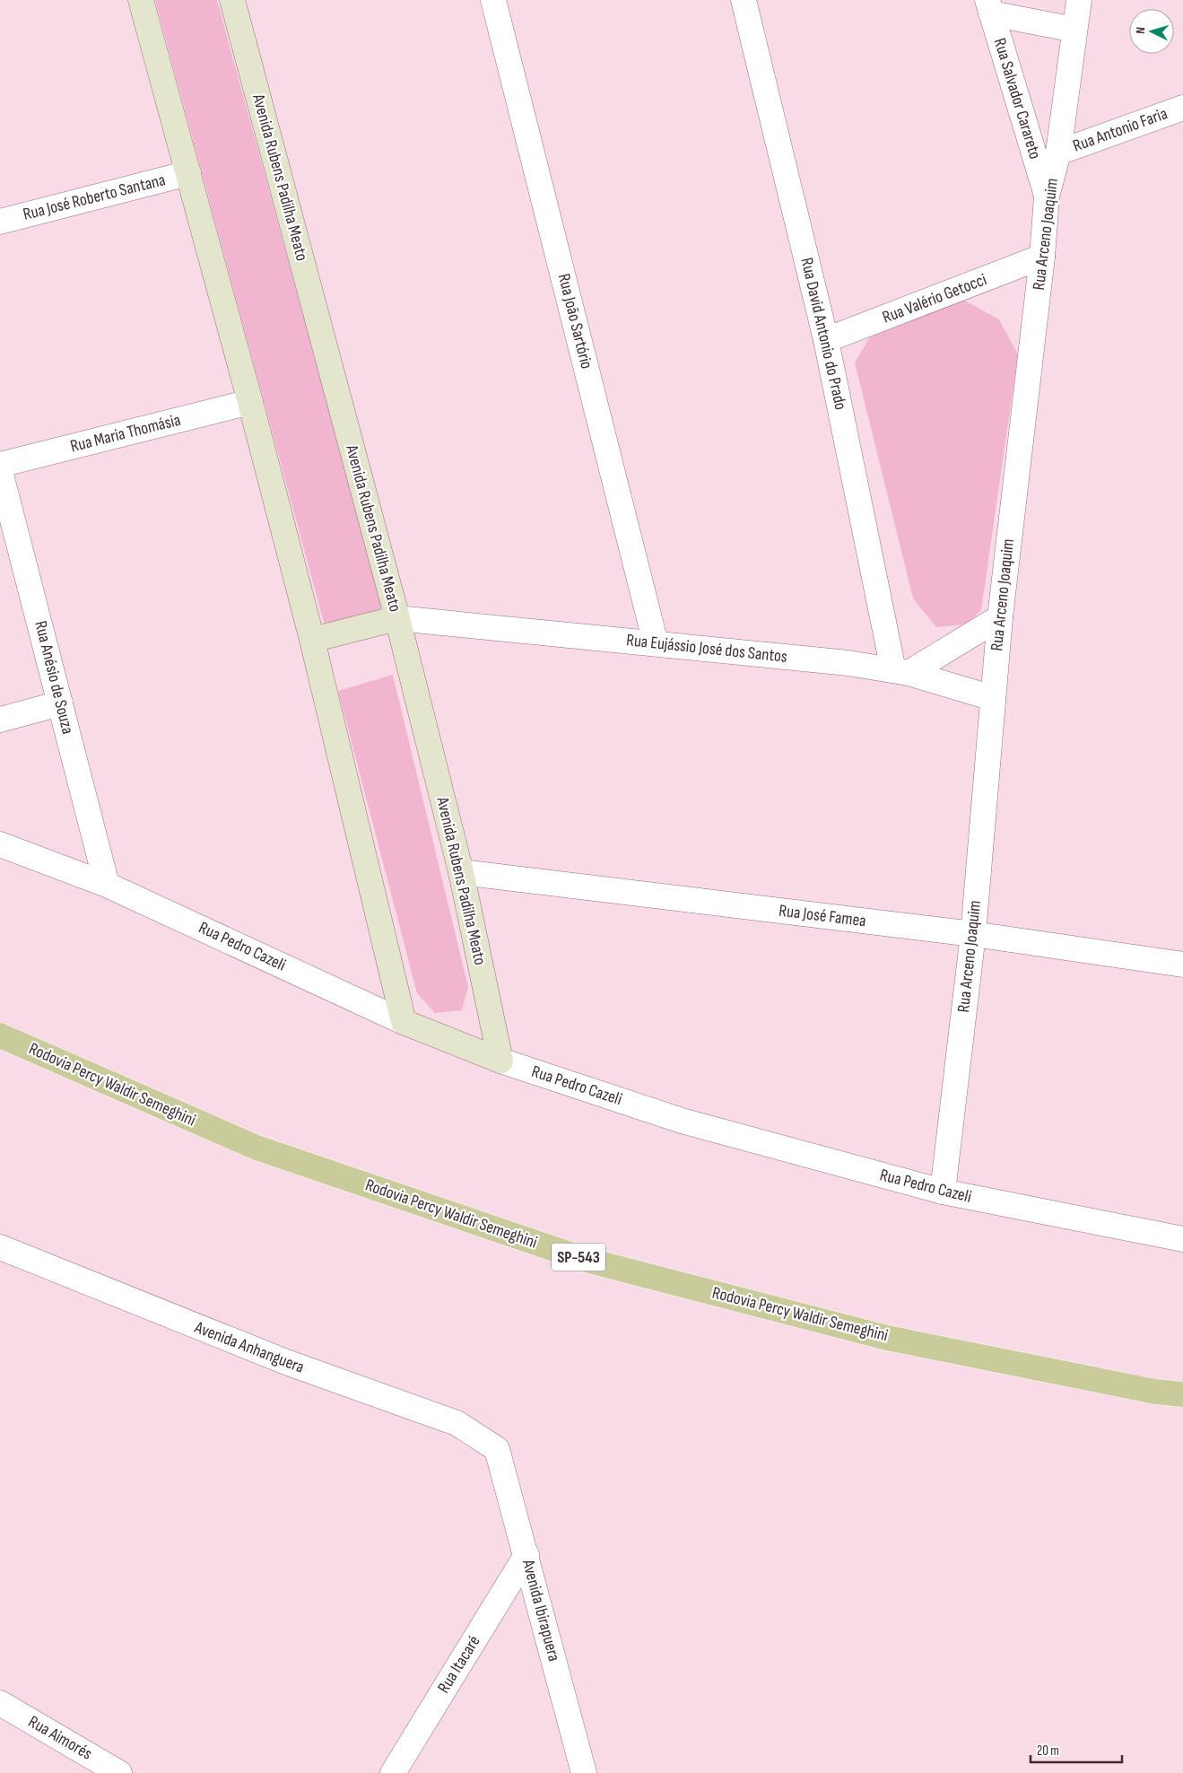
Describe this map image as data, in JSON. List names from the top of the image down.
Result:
{
  "streets": {
    "main road": [
      "Avenida Rubens Padilha Meato",
      "Rua Pedro Cazeli",
      "Rodovia Percy Waldir Semeghini",
      "SP-543"
    ],
    "street": [
      "Rua Salvador Carareto",
      "Rua Antonio Faria",
      "Rua José Roberto Santana",
      "Rua Arceno Joaquim",
      "Rua Valério Getocci",
      "Rua João Sartório",
      "Rua David Antonio do Prado",
      "Rua Maria Thomásia",
      "Rua Eujássio José dos Santos",
      "Rua Anésio de Souza",
      "Rua José Famea",
      "Avenida Anhanguera",
      "Avenida Ibirapuera",
      "Rua Itacaré",
      "Rua Aimorés"
    ]
  },
  "crossings": [
    ["Rua Salvador Carareto", "Rua Arceno Joaquim"],
    ["Rua Antonio Faria", "Rua Arceno Joaquim"],
    ["Avenida Rubens Padilha Meato", "Rua Eujássio José dos Santos"],
    ["Avenida Rubens Padilha Meato", "Rua José Famea"],
    ["Avenida Rubens Padilha Meato", "Rua Pedro Cazeli"],
    ["Rua Arceno Joaquim", "Rua Valério Getocci"],
    ["Rua Arceno Joaquim", "Rua Eujássio José dos Santos"],
    ["Rua Arceno Joaquim", "Rua José Famea"],
    ["Rua Arceno Joaquim", "Rua Pedro Cazeli"],
    ["Rua Valério Getocci", "Rua David Antonio do Prado"],
    ["Rua João Sartório", "Rua Eujássio José dos Santos"],
    ["Rua David Antonio do Prado", "Rua Eujássio José dos Santos"],
    ["Rua Anésio de Souza", "Rua Pedro Cazeli"],
    ["Avenida Anhanguera", "Avenida Ibirapuera"],
    ["Avenida Ibirapuera", "Rua Itacaré"]
  ],
  "scale_bar": "20 m",
  "north": "left"
}
